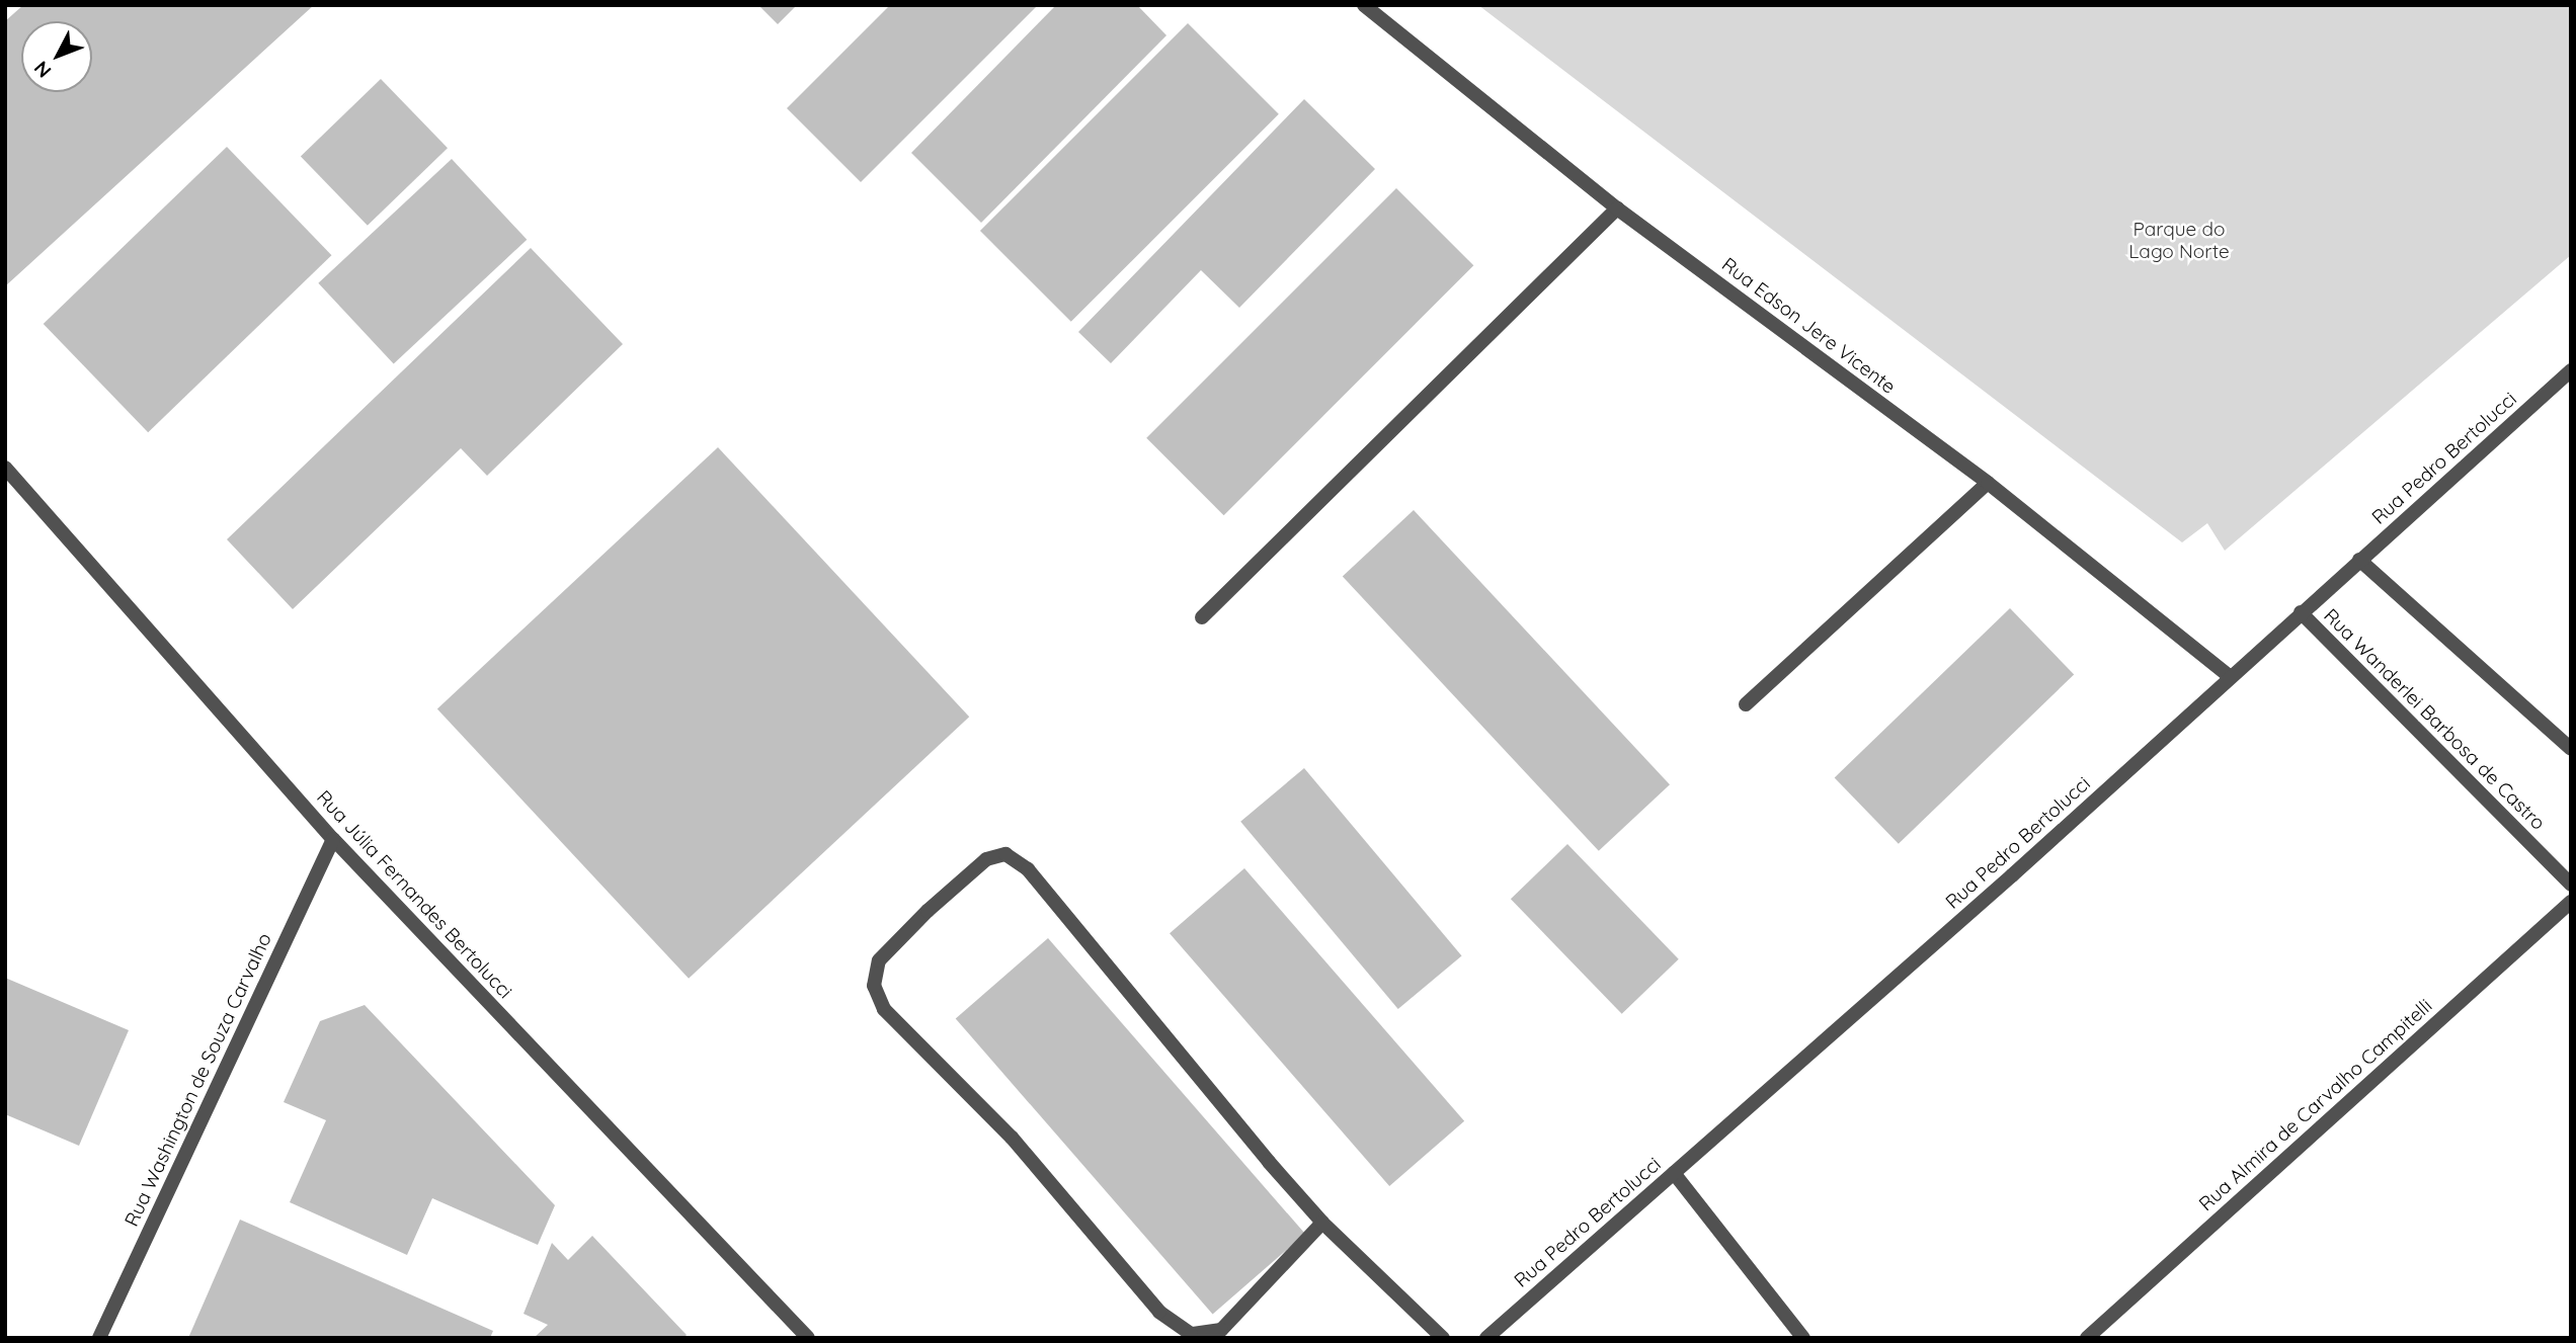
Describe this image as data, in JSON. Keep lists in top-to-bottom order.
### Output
{
  "streets": {
    "street": [
      "Rua Edson Jere Vicente",
      "Rua Pedro Bertolucci",
      "Rua Wanderlei Barbosa de Castro",
      "Rua Júlia Fernandes Bertolucci",
      "Rua Washington de Souza Carvalho",
      "Rua Almira de Carvalho Campitelli"
    ]
  },
  "crossings": [
    ["Rua Edson Jere Vicente", "Rua Pedro Bertolucci"],
    ["Rua Pedro Bertolucci", "Rua Wanderlei Barbosa de Castro"],
    ["Rua Júlia Fernandes Bertolucci", "Rua Washington de Souza Carvalho"]
  ],
  "parks": ["Parque do Lago Norte"],
  "north": "bottom left"
}
